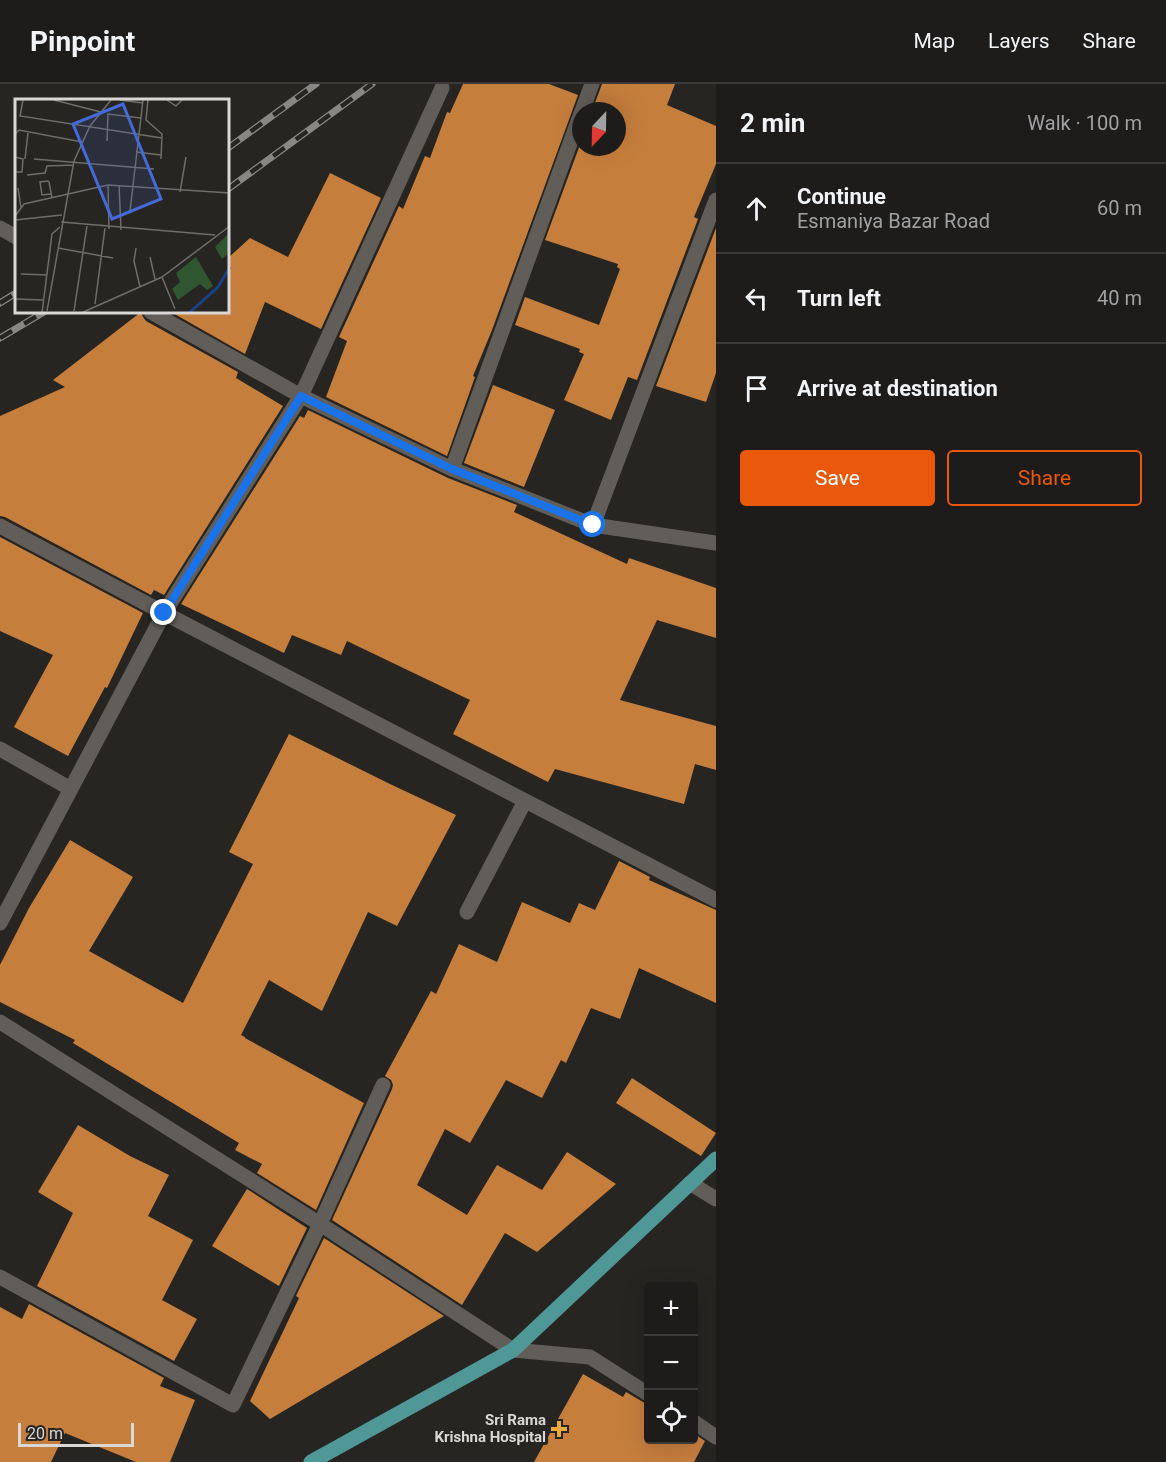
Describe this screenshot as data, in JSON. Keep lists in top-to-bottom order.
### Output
{
  "places": {
    "health": ["Sri Rama Krishna Hospital"]
  },
  "scale_bar": "20 m",
  "north": "bottom",
  "page": {
    "header": "Pinpoint",
    "nav": ["Map", "Layers", "Share"],
    "heading": ["2 min", "Walk · 100 m"],
    "list": [
      ["Continue", "Esmaniya Bazar Road", "60 m"],
      ["Turn left", "40 m"],
      "Arrive at destination"
    ],
    "buttons": ["Save", "Share"],
    "map_buttons": ["+", "−"],
    "scale": "20 m"
  }
}
